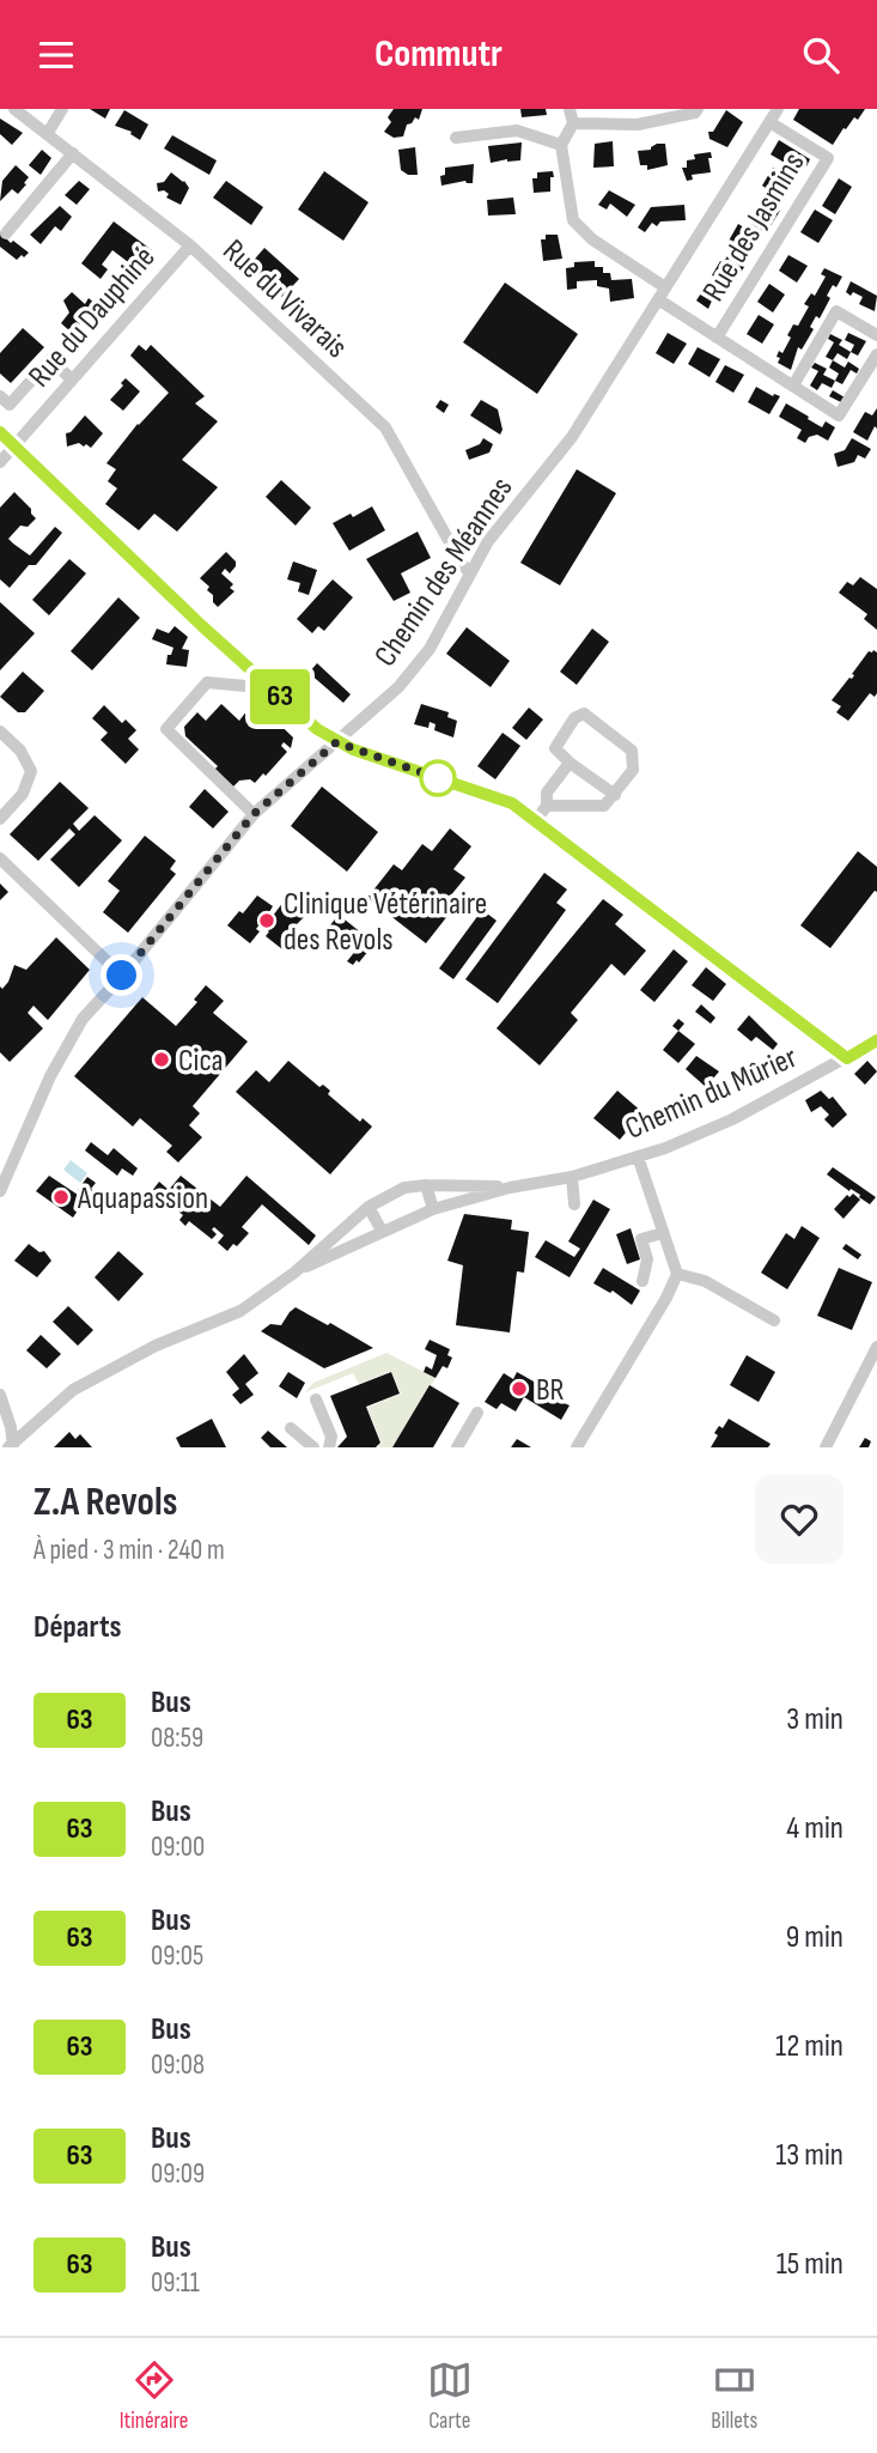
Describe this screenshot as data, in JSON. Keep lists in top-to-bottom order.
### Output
{
  "streets": {
    "street": [
      "Rue des Jasmins",
      "Rue du Vivarais",
      "Rue du Dauphiné",
      "Chemin des Méannes",
      "Chemin du Mûrier"
    ]
  },
  "crossings": [
    ["Rue des Jasmins", "Chemin des Méannes"],
    ["Rue du Vivarais", "Rue du Dauphiné"],
    ["Rue du Vivarais", "Chemin des Méannes"]
  ],
  "places": [
    "Clinique Vétérinaire des Revols",
    "Cica",
    "Aquapassion",
    "BR"
  ],
  "lines": ["bus line 63"],
  "page": {
    "header": "Commutr",
    "on_map": "63",
    "heading": [
      ["Z.A Revols", "À pied · 3 min · 240 m"],
      "Départs"
    ],
    "list": [
      {
        "mark": "63",
        "name": "Bus",
        "note": "08:59",
        "value": "3 min"
      },
      {
        "mark": "63",
        "name": "Bus",
        "note": "09:00",
        "value": "4 min"
      },
      {
        "mark": "63",
        "name": "Bus",
        "note": "09:05",
        "value": "9 min"
      },
      {
        "mark": "63",
        "name": "Bus",
        "note": "09:08",
        "value": "12 min"
      },
      {
        "mark": "63",
        "name": "Bus",
        "note": "09:09",
        "value": "13 min"
      },
      {
        "mark": "63",
        "name": "Bus",
        "note": "09:11",
        "value": "15 min"
      }
    ],
    "tabs": ["Itinéraire", "Carte", "Billets"]
  }
}
